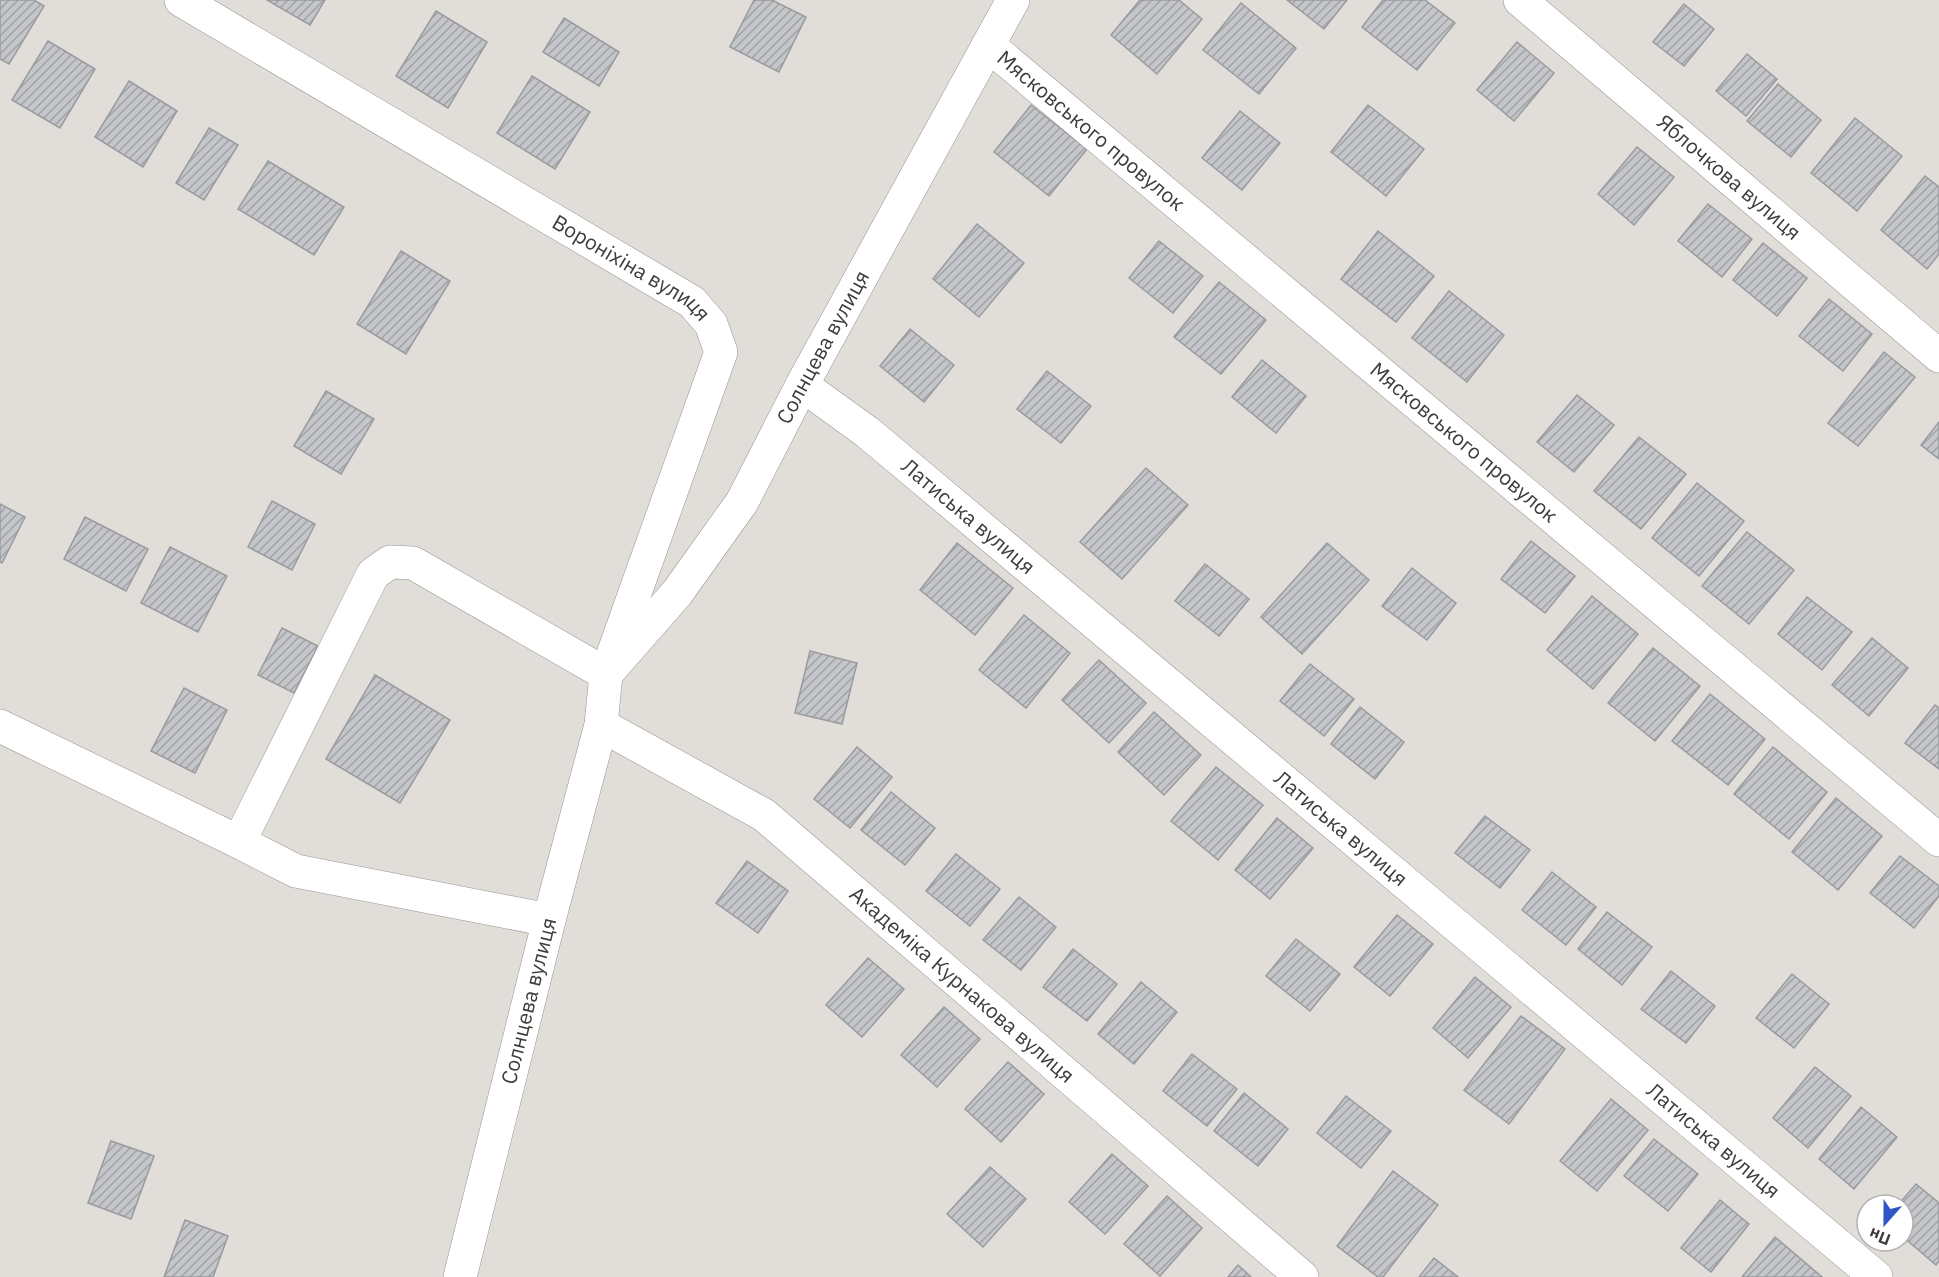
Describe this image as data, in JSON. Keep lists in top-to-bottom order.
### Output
{
  "streets": {
    "street": [
      "Мясковського провулок",
      "Яблочкова вулиця",
      "Вороніхіна вулиця",
      "Солнцева вулиця",
      "Латиська вулиця",
      "Академіка Курнакова вулиця"
    ]
  },
  "crossings": [
    ["Мясковського провулок", "Солнцева вулиця"],
    ["Вороніхіна вулиця", "Солнцева вулиця"],
    ["Вороніхіна вулиця", "Академіка Курнакова вулиця"],
    ["Солнцева вулиця", "Латиська вулиця"],
    ["Солнцева вулиця", "Академіка Курнакова вулиця"]
  ],
  "north": "bottom"
}
